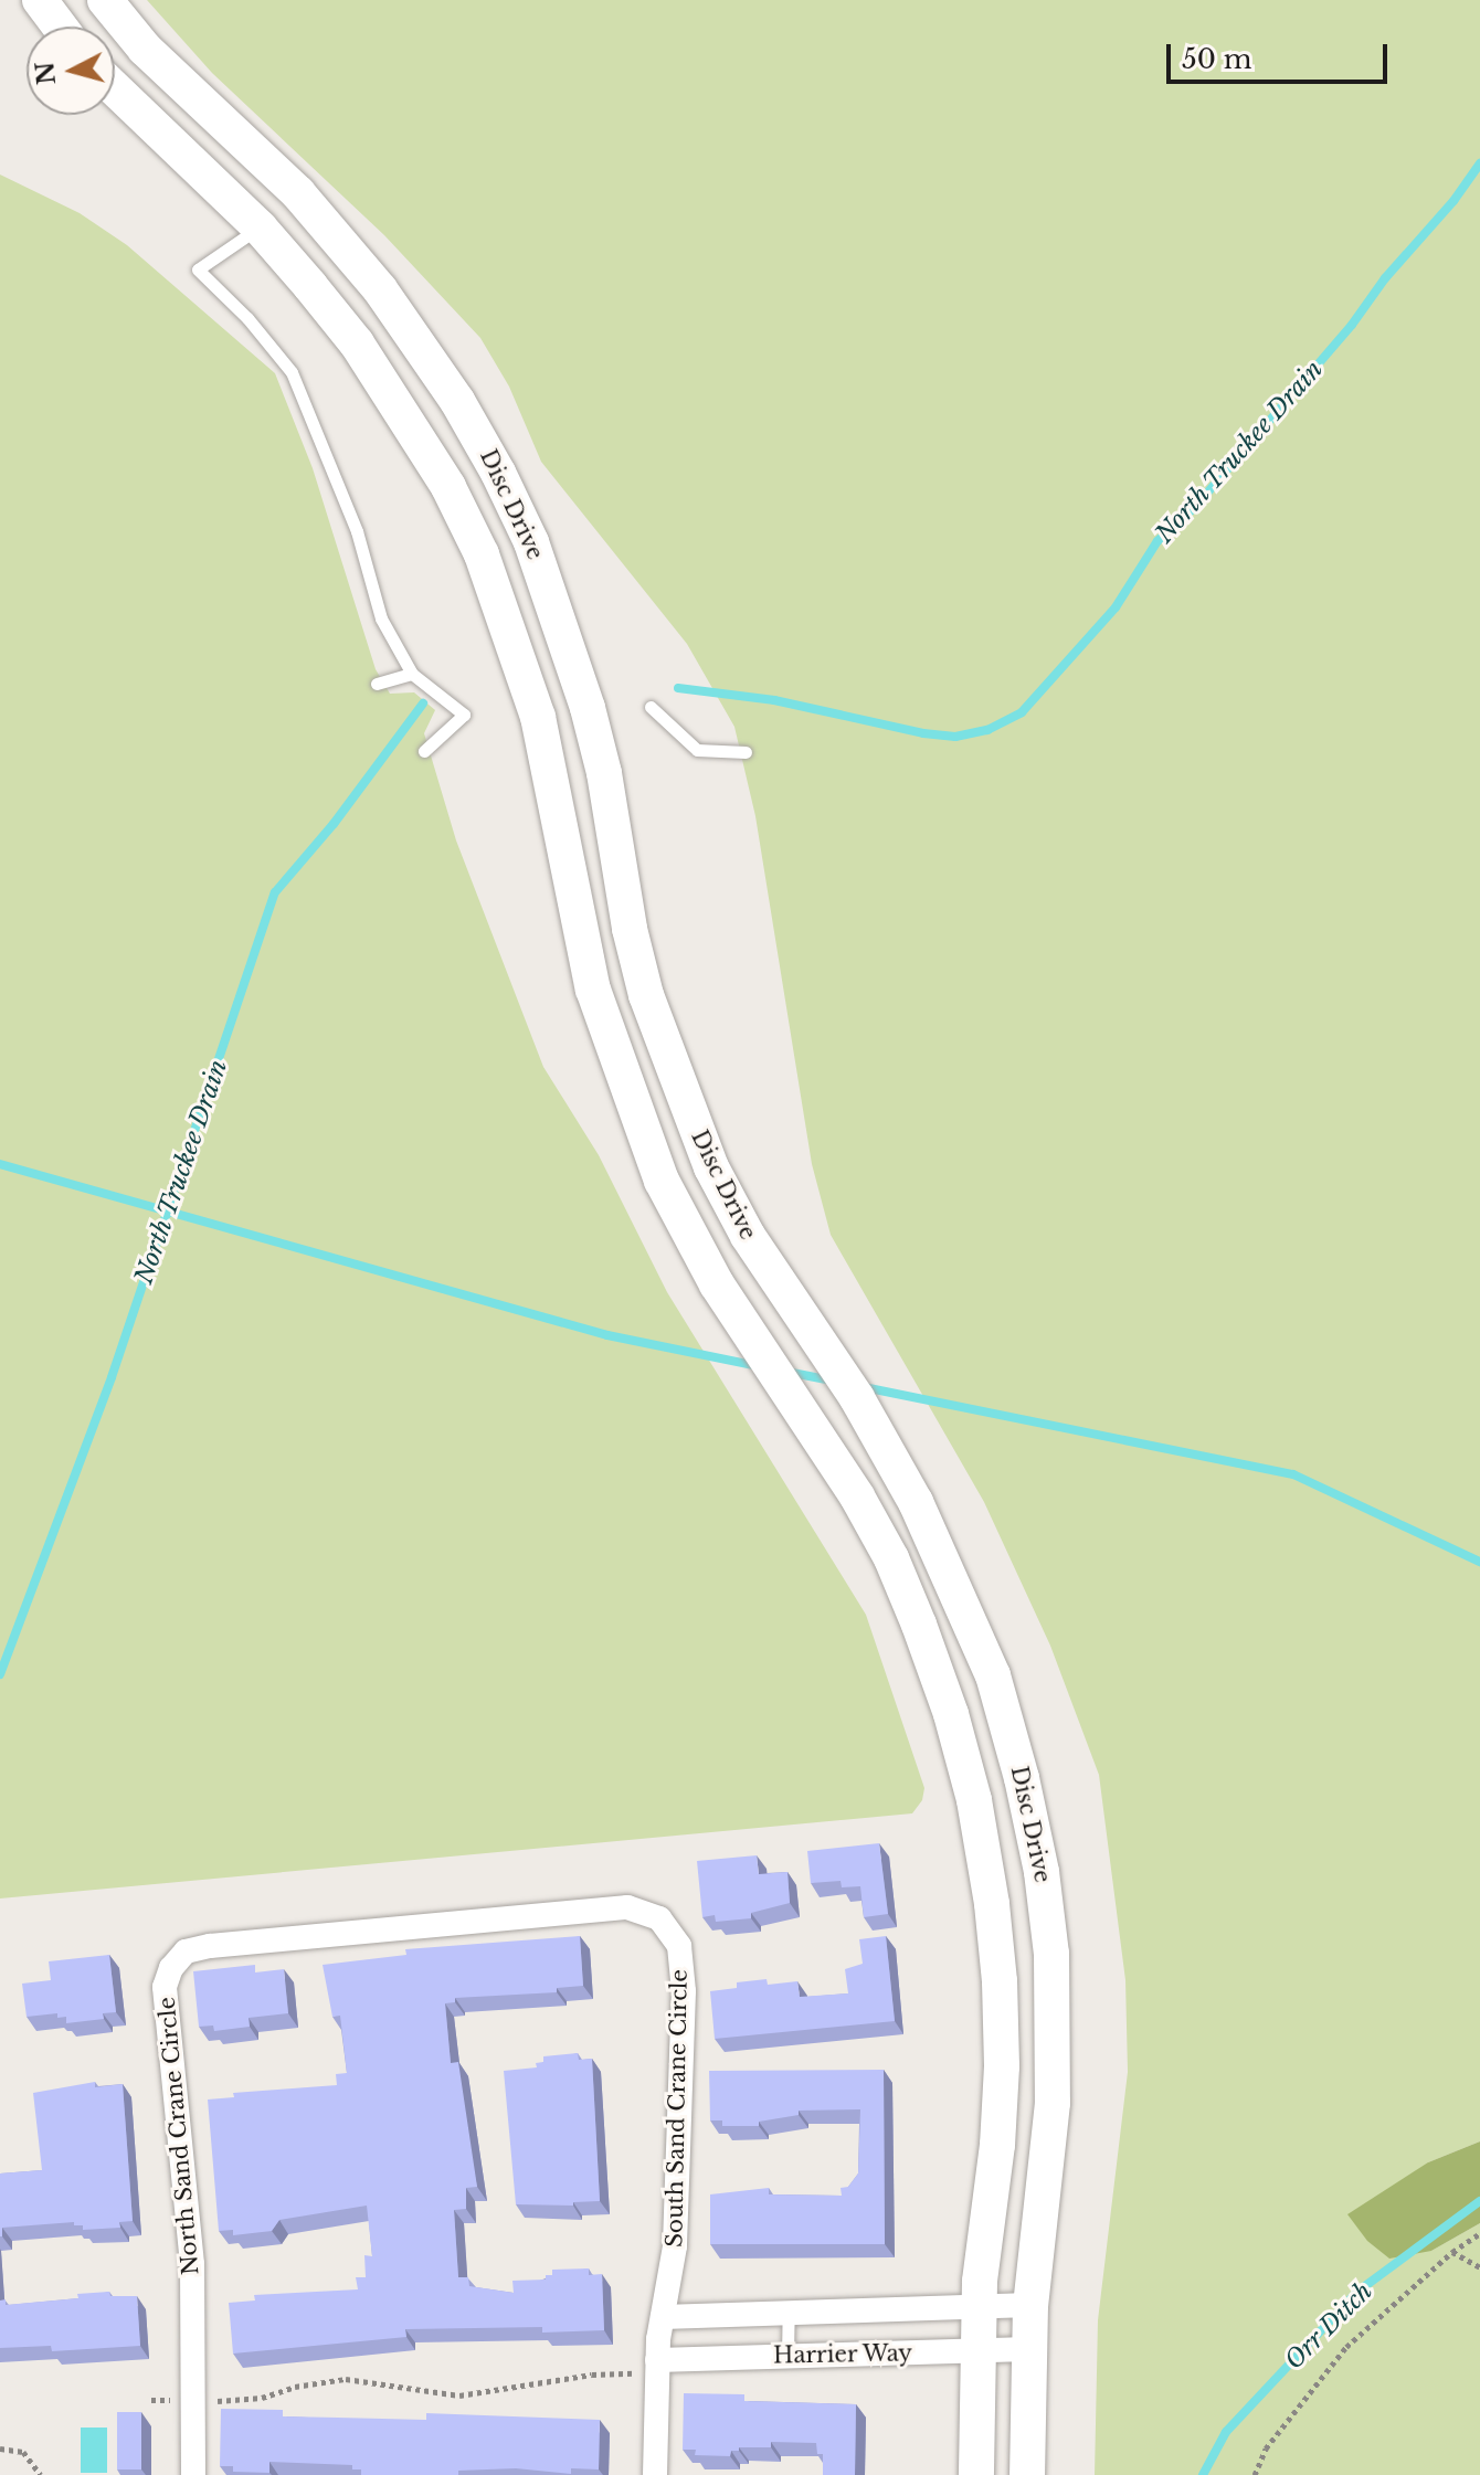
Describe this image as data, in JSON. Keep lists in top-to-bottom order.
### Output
{
  "streets": {
    "main road": ["Disc Drive"],
    "street": ["South Sand Crane Circle", "North Sand Crane Circle", "Harrier Way"]
  },
  "crossings": [
    ["Disc Drive", "Harrier Way"],
    ["South Sand Crane Circle", "North Sand Crane Circle"],
    ["South Sand Crane Circle", "Harrier Way"]
  ],
  "water": ["North Truckee Drain", "Orr Ditch"],
  "scale_bar": "50 m",
  "north": "left"
}
